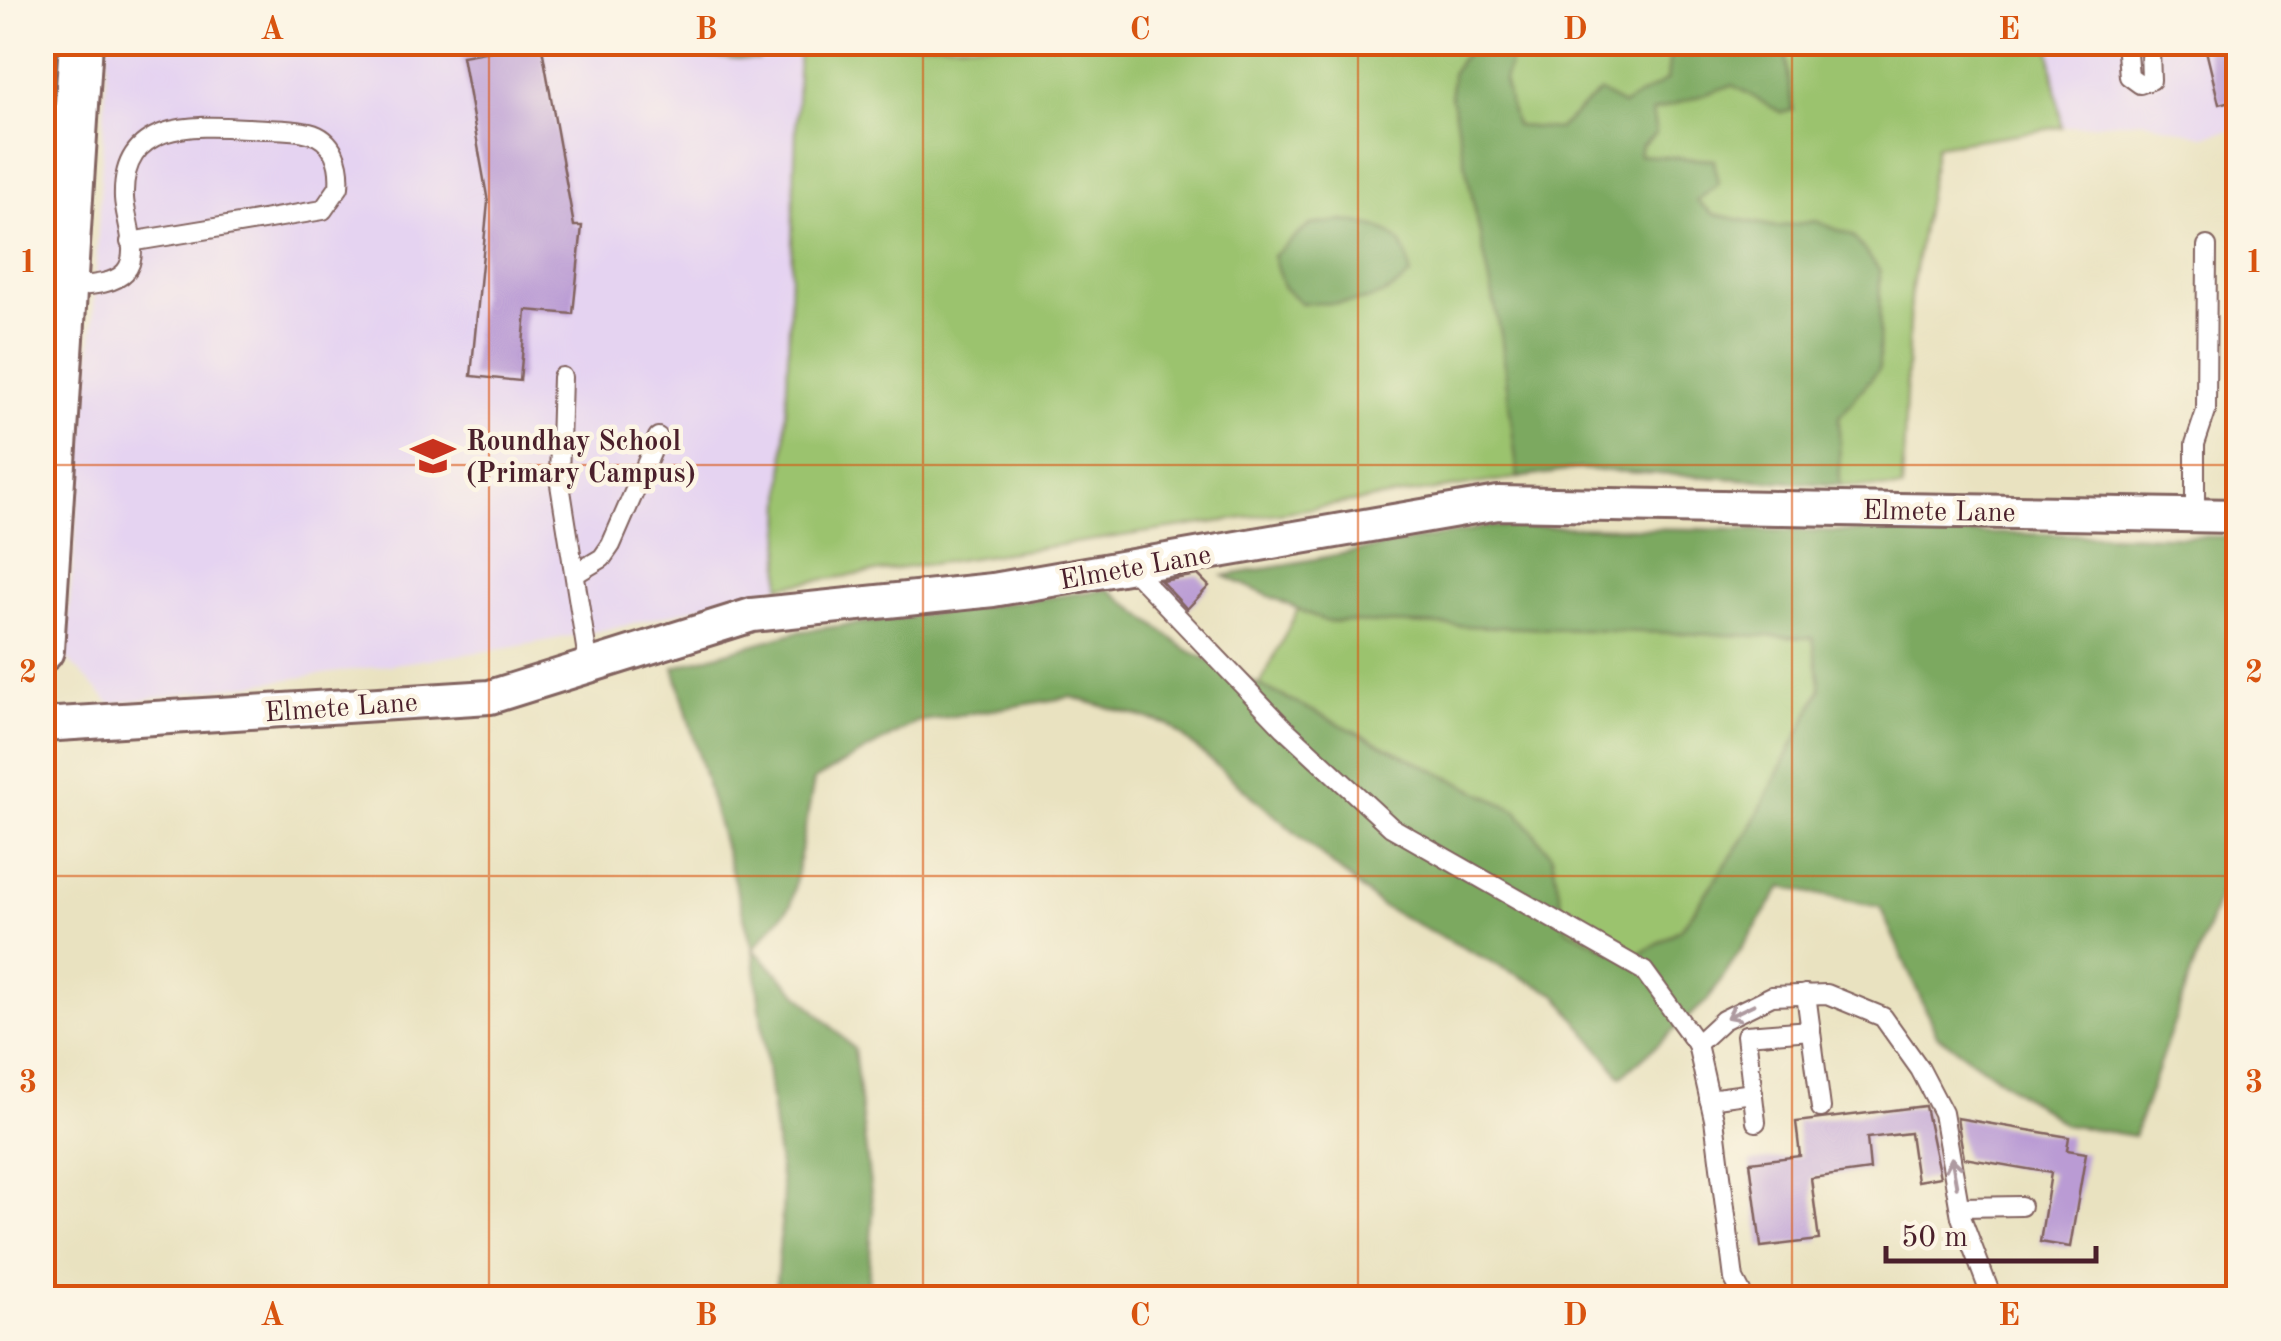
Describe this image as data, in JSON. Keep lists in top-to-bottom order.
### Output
{
  "streets": {
    "street": ["Elmete Lane"]
  },
  "places": {
    "school or university": ["Roundhay School (Primary Campus)"]
  },
  "scale_bar": "50 m",
  "grid": {
    "columns": [
      "A",
      "B",
      "C",
      "D",
      "E"
    ],
    "rows": ["1", "2", "3"]
  }
}
